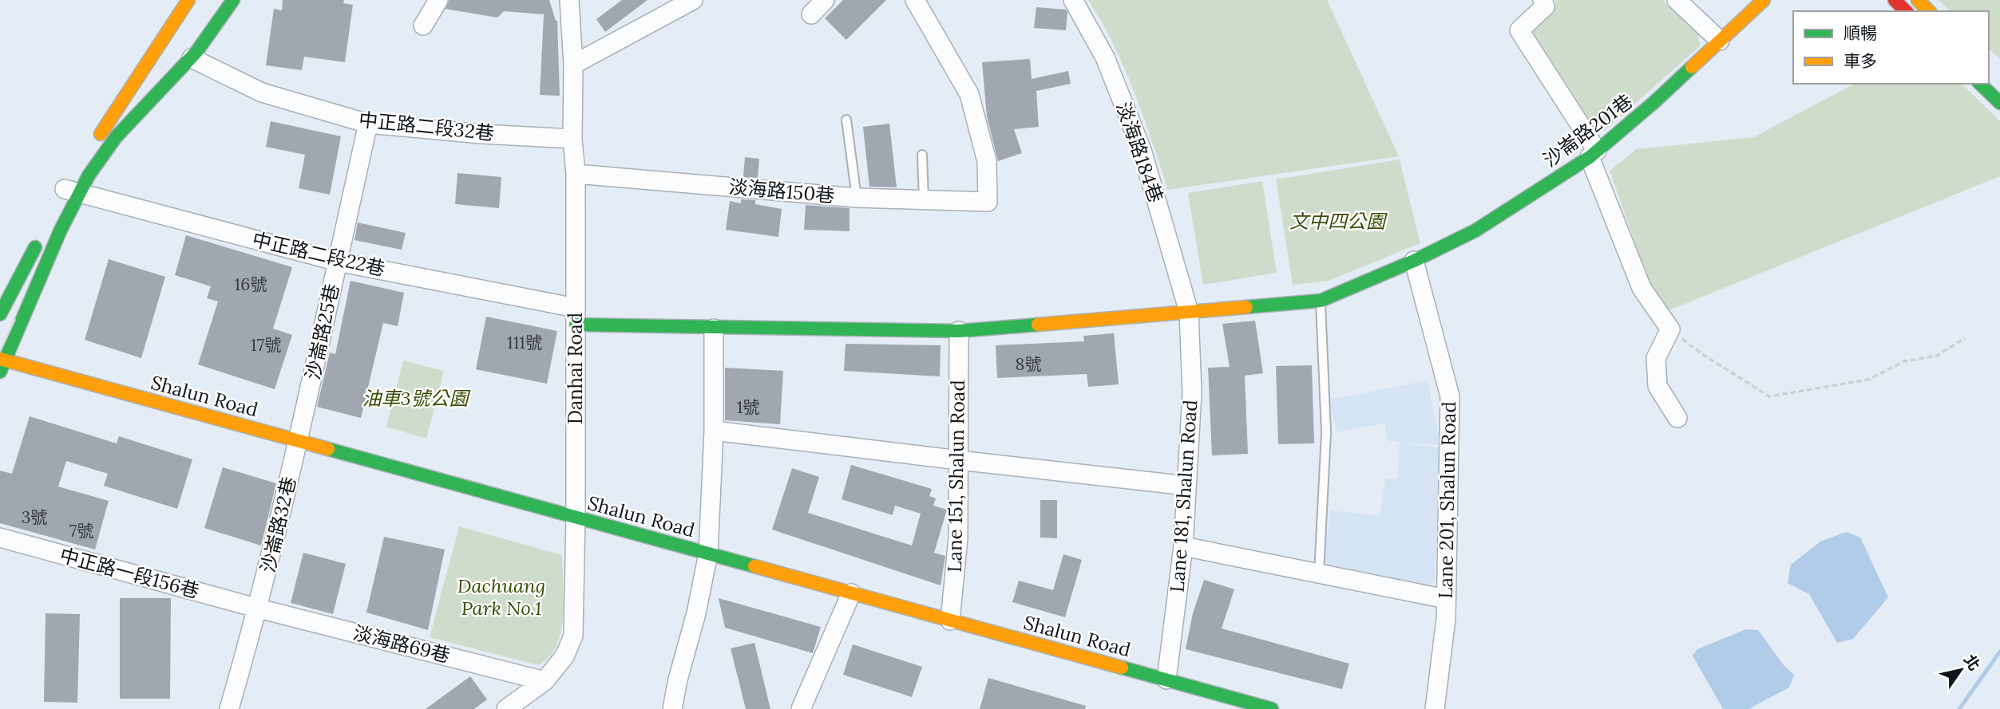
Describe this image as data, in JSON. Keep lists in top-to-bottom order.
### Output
{
  "streets": {
    "street": [
      "中正路二段32巷",
      "沙崙路201巷",
      "淡海路184巷",
      "淡海路150巷",
      "中正路二段22巷",
      "沙崙路25巷",
      "Danhai Road",
      "Shalun Road",
      "Lane 151, Shalun Road",
      "Lane 181, Shalun Road",
      "Lane 201, Shalun Road",
      "沙崙路32巷",
      "中正路一段156巷",
      "淡海路69巷"
    ]
  },
  "crossings": [
    ["中正路二段32巷", "沙崙路25巷"],
    ["中正路二段32巷", "Danhai Road"],
    ["沙崙路201巷", "Lane 201, Shalun Road"],
    ["淡海路184巷", "Lane 181, Shalun Road"],
    ["淡海路150巷", "Danhai Road"],
    ["中正路二段22巷", "沙崙路25巷"],
    ["中正路二段22巷", "Danhai Road"],
    ["沙崙路25巷", "Shalun Road"],
    ["沙崙路25巷", "沙崙路32巷"],
    ["Danhai Road", "Shalun Road"],
    ["Danhai Road", "淡海路69巷"],
    ["Shalun Road", "Lane 151, Shalun Road"],
    ["Shalun Road", "Lane 181, Shalun Road"],
    ["Shalun Road", "沙崙路32巷"],
    ["沙崙路32巷", "中正路一段156巷"],
    ["沙崙路32巷", "淡海路69巷"],
    ["中正路一段156巷", "淡海路69巷"]
  ],
  "parks": ["文中四公園", "油車3號公園", "Dachuang Park No.1"],
  "house_numbers": [
    "16號",
    "111號",
    "17號",
    "8號",
    "1號",
    "3號",
    "7號"
  ],
  "legend": ["順暢", "車多"],
  "north": "top right"
}
